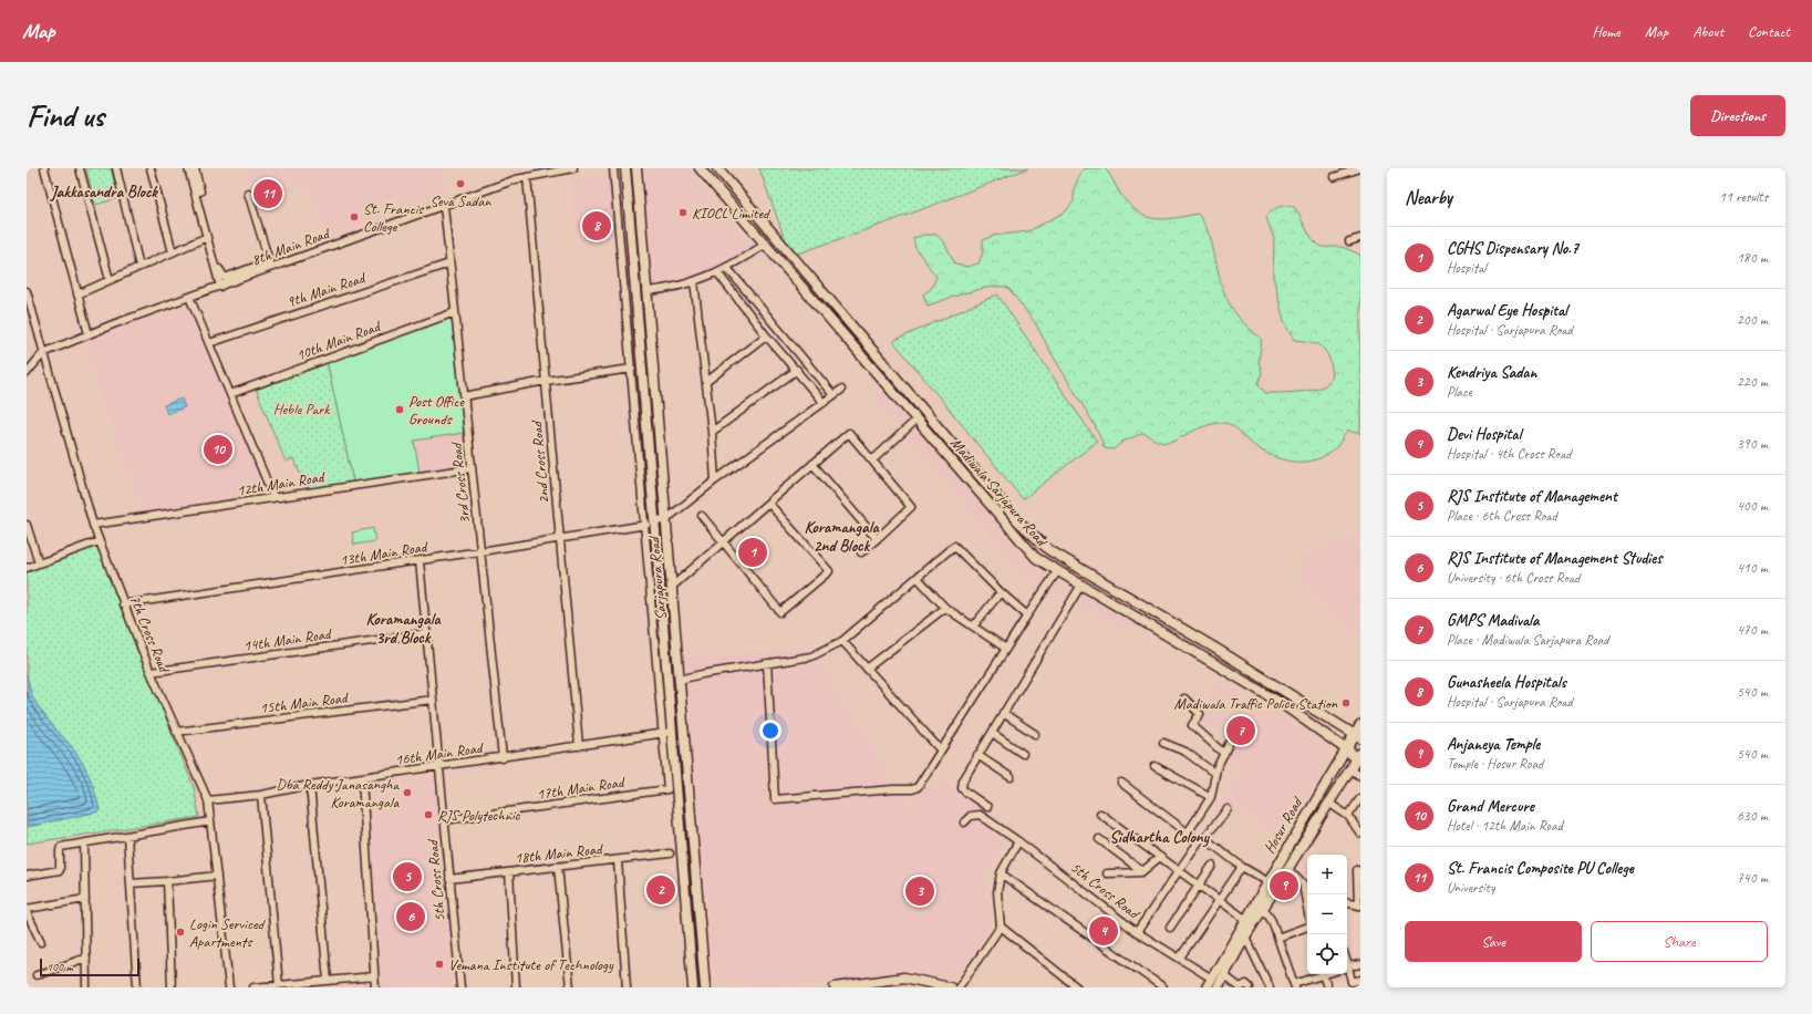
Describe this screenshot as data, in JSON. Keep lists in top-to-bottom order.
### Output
{
  "streets": {
    "highway": ["Hosur Road"],
    "main road": ["Madiwala Sarjapura Road", "Sarjapura Road"],
    "street": [
      "8th Main Road",
      "9th Main Road",
      "10th Main Road",
      "2nd Cross Road",
      "12th Main Road",
      "3rd Cross Road",
      "13th Main Road",
      "7th Cross Road",
      "14th Main Road",
      "15th Main Road",
      "16th Main Road",
      "17th Main Road",
      "18th Main Road",
      "5th Cross Road"
    ]
  },
  "crossings": [
    ["8th Main Road", "2nd Cross Road"],
    ["8th Main Road", "3rd Cross Road"],
    ["8th Main Road", "7th Cross Road"],
    ["9th Main Road", "3rd Cross Road"],
    ["10th Main Road", "3rd Cross Road"],
    ["2nd Cross Road", "13th Main Road"],
    ["2nd Cross Road", "16th Main Road"],
    ["12th Main Road", "3rd Cross Road"],
    ["12th Main Road", "7th Cross Road"],
    ["3rd Cross Road", "13th Main Road"],
    ["3rd Cross Road", "16th Main Road"],
    ["Madiwala Sarjapura Road", "Hosur Road"],
    ["13th Main Road", "Sarjapura Road"],
    ["13th Main Road", "7th Cross Road"],
    ["13th Main Road", "5th Cross Road"],
    ["Sarjapura Road", "16th Main Road"],
    ["Sarjapura Road", "17th Main Road"],
    ["Sarjapura Road", "18th Main Road"],
    ["7th Cross Road", "14th Main Road"],
    ["7th Cross Road", "15th Main Road"],
    ["7th Cross Road", "16th Main Road"],
    ["14th Main Road", "5th Cross Road"],
    ["15th Main Road", "5th Cross Road"],
    ["16th Main Road", "5th Cross Road"],
    ["17th Main Road", "5th Cross Road"],
    ["18th Main Road", "5th Cross Road"]
  ],
  "districts": [
    "Jakkasandra Block",
    "Koramangala 2nd Block",
    "Koramangala 3rd Block",
    "Sidhartha Colony"
  ],
  "parks": ["Heble Park"],
  "places": [
    "Seva Sadan",
    "KIOCL Limited",
    "St. Francis College",
    "Post Office Grounds",
    "Madiwala Traffic Police Station",
    "Dba Reddy Janasangha Koramangala",
    "RJS Polytechnic",
    "Login Serviced Apartments",
    "Vemana Institute of Technology"
  ],
  "scale_bar": "100 m",
  "page": {
    "header": "Map",
    "nav": [
      "Home",
      "Map",
      "About",
      "Contact"
    ],
    "buttons": [
      "Directions",
      ["Save", "Share"]
    ],
    "title": "Find us",
    "heading": ["Nearby", "11 results"],
    "pins": [
      "11",
      "8",
      "10",
      "1",
      "7",
      "5",
      "9",
      "2",
      "3",
      "6",
      "4"
    ],
    "list": [
      {
        "mark": "1",
        "name": "CGHS Dispensary No.7",
        "note": "Hospital",
        "value": "180 m"
      },
      {
        "mark": "2",
        "name": "Agarwal Eye Hospital",
        "note": "Hospital · Sarjapura Road",
        "value": "200 m"
      },
      {
        "mark": "3",
        "name": "Kendriya Sadan",
        "note": "Place",
        "value": "220 m"
      },
      {
        "mark": "4",
        "name": "Devi Hospital",
        "note": "Hospital · 4th Cross Road",
        "value": "390 m"
      },
      {
        "mark": "5",
        "name": "RJS Institute of Management",
        "note": "Place · 6th Cross Road",
        "value": "400 m"
      },
      {
        "mark": "6",
        "name": "RJS Institute of Management Studies",
        "note": "University · 6th Cross Road",
        "value": "410 m"
      },
      {
        "mark": "7",
        "name": "GMPS Madivala",
        "note": "Place · Madiwala Sarjapura Road",
        "value": "470 m"
      },
      {
        "mark": "8",
        "name": "Gunasheela Hospitals",
        "note": "Hospital · Sarjapura Road",
        "value": "540 m"
      },
      {
        "mark": "9",
        "name": "Anjaneya Temple",
        "note": "Temple · Hosur Road",
        "value": "540 m"
      },
      {
        "mark": "10",
        "name": "Grand Mercure",
        "note": "Hotel · 12th Main Road",
        "value": "630 m"
      },
      {
        "mark": "11",
        "name": "St. Francis Composite PU College",
        "note": "University",
        "value": "740 m"
      }
    ],
    "map_buttons": ["+", "−"],
    "scale": "100 m"
  }
}
